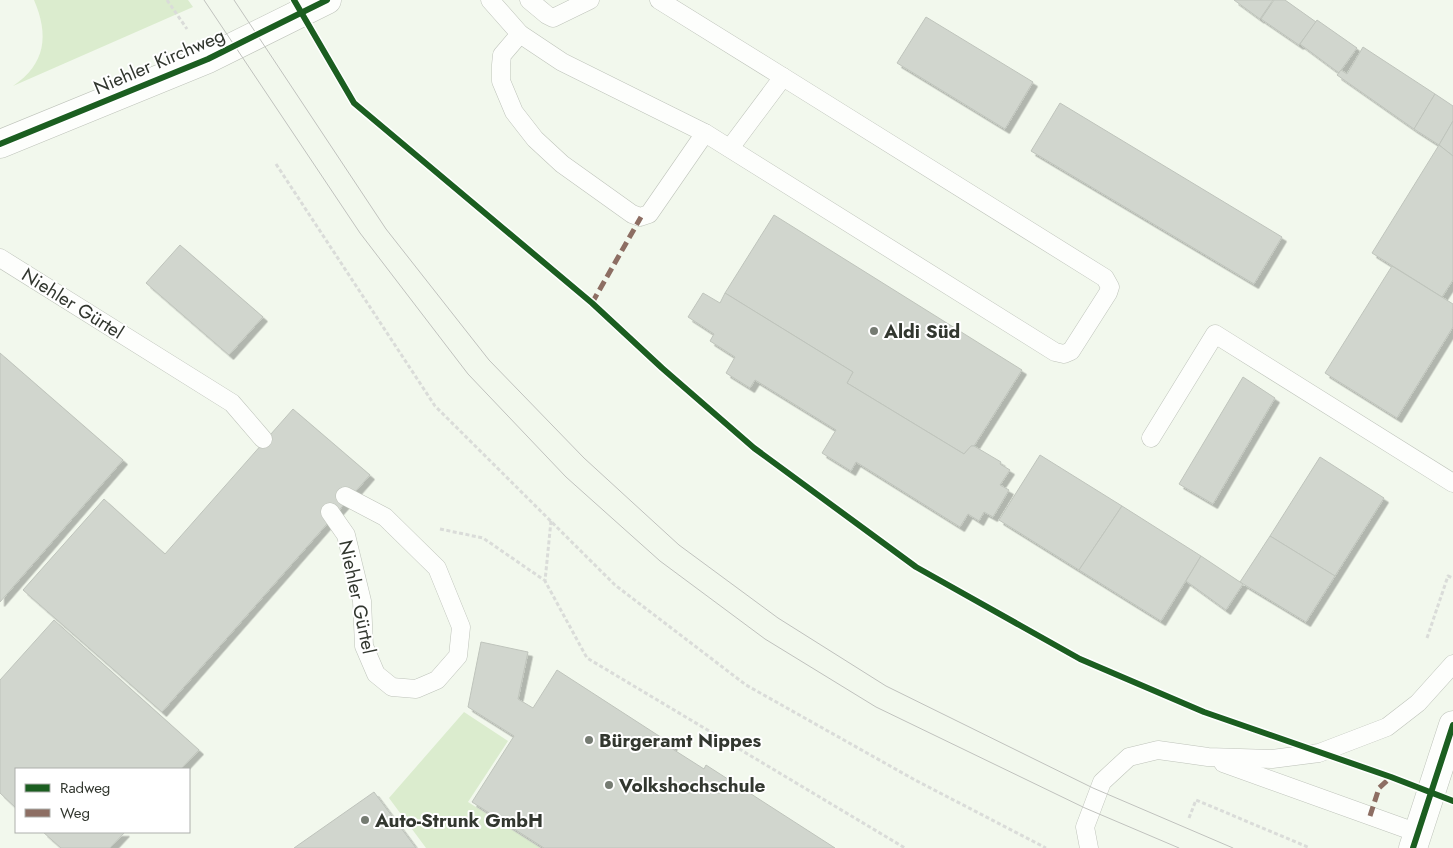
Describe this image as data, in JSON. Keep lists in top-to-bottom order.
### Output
{
  "streets": {
    "street": ["Niehler Kirchweg"],
    "lane": ["Niehler Gürtel"]
  },
  "places": [
    "Aldi Süd",
    "Bürgeramt Nippes",
    "Volkshochschule",
    "Auto-Strunk GmbH"
  ],
  "legend": ["Radweg", "Weg"]
}
